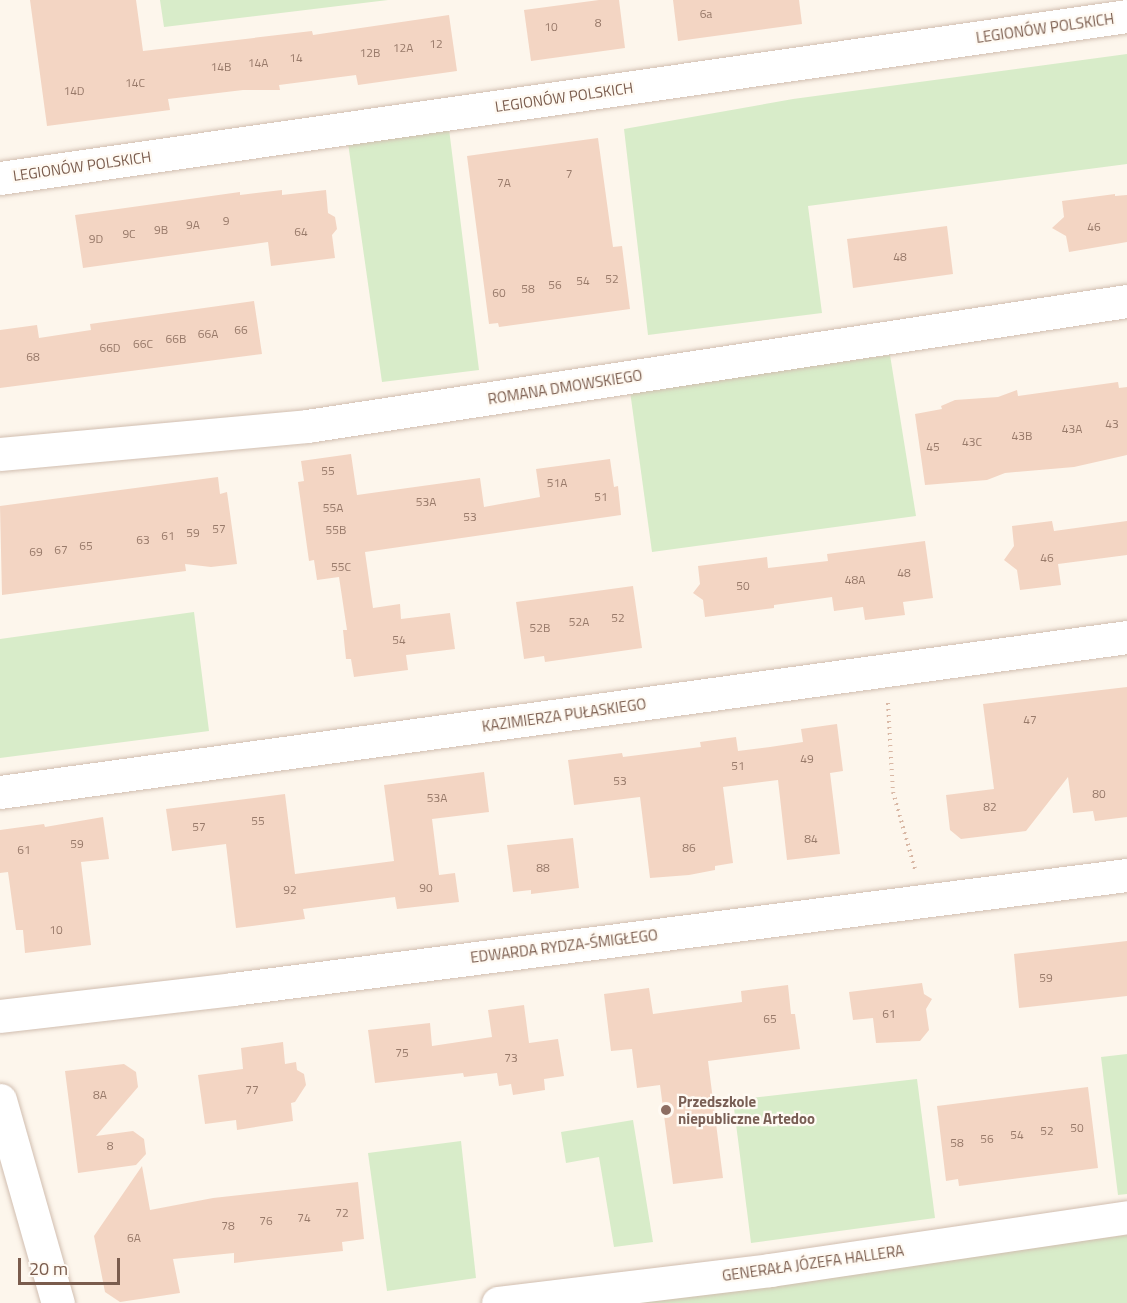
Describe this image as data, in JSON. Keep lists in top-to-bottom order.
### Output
{
  "streets": {
    "street": [
      "LEGIONÓW POLSKICH",
      "ROMANA DMOWSKIEGO",
      "KAZIMIERZA PUŁASKIEGO",
      "EDWARDA RYDZA-ŚMIGŁEGO",
      "GENERAŁA JÓZEFA HALLERA"
    ]
  },
  "places": ["Przedszkole niepubliczne Artedoo"],
  "house_numbers": [
    "6a",
    "8",
    "10",
    "12",
    "12A",
    "12B",
    "14",
    "14A",
    "14B",
    "14C",
    "14D",
    "7",
    "7A",
    "9",
    "9A",
    "46",
    "9B",
    "64",
    "9C",
    "9D",
    "48",
    "52",
    "54",
    "56",
    "58",
    "60",
    "66",
    "66A",
    "66B",
    "66C",
    "66D",
    "68",
    "43",
    "43A",
    "43B",
    "43C",
    "45",
    "55",
    "51A",
    "51",
    "53A",
    "55A",
    "53",
    "57",
    "55B",
    "59",
    "61",
    "63",
    "65",
    "67",
    "69",
    "46",
    "55C",
    "48",
    "48A",
    "50",
    "52",
    "52A",
    "52B",
    "54",
    "47",
    "49",
    "51",
    "53",
    "80",
    "53A",
    "82",
    "55",
    "57",
    "84",
    "59",
    "86",
    "61",
    "88",
    "90",
    "92",
    "10",
    "59",
    "61",
    "65",
    "75",
    "73",
    "77",
    "8A",
    "50",
    "52",
    "54",
    "56",
    "58",
    "8",
    "72",
    "74",
    "76",
    "78",
    "6A"
  ],
  "scale_bar": "20 m"
}
